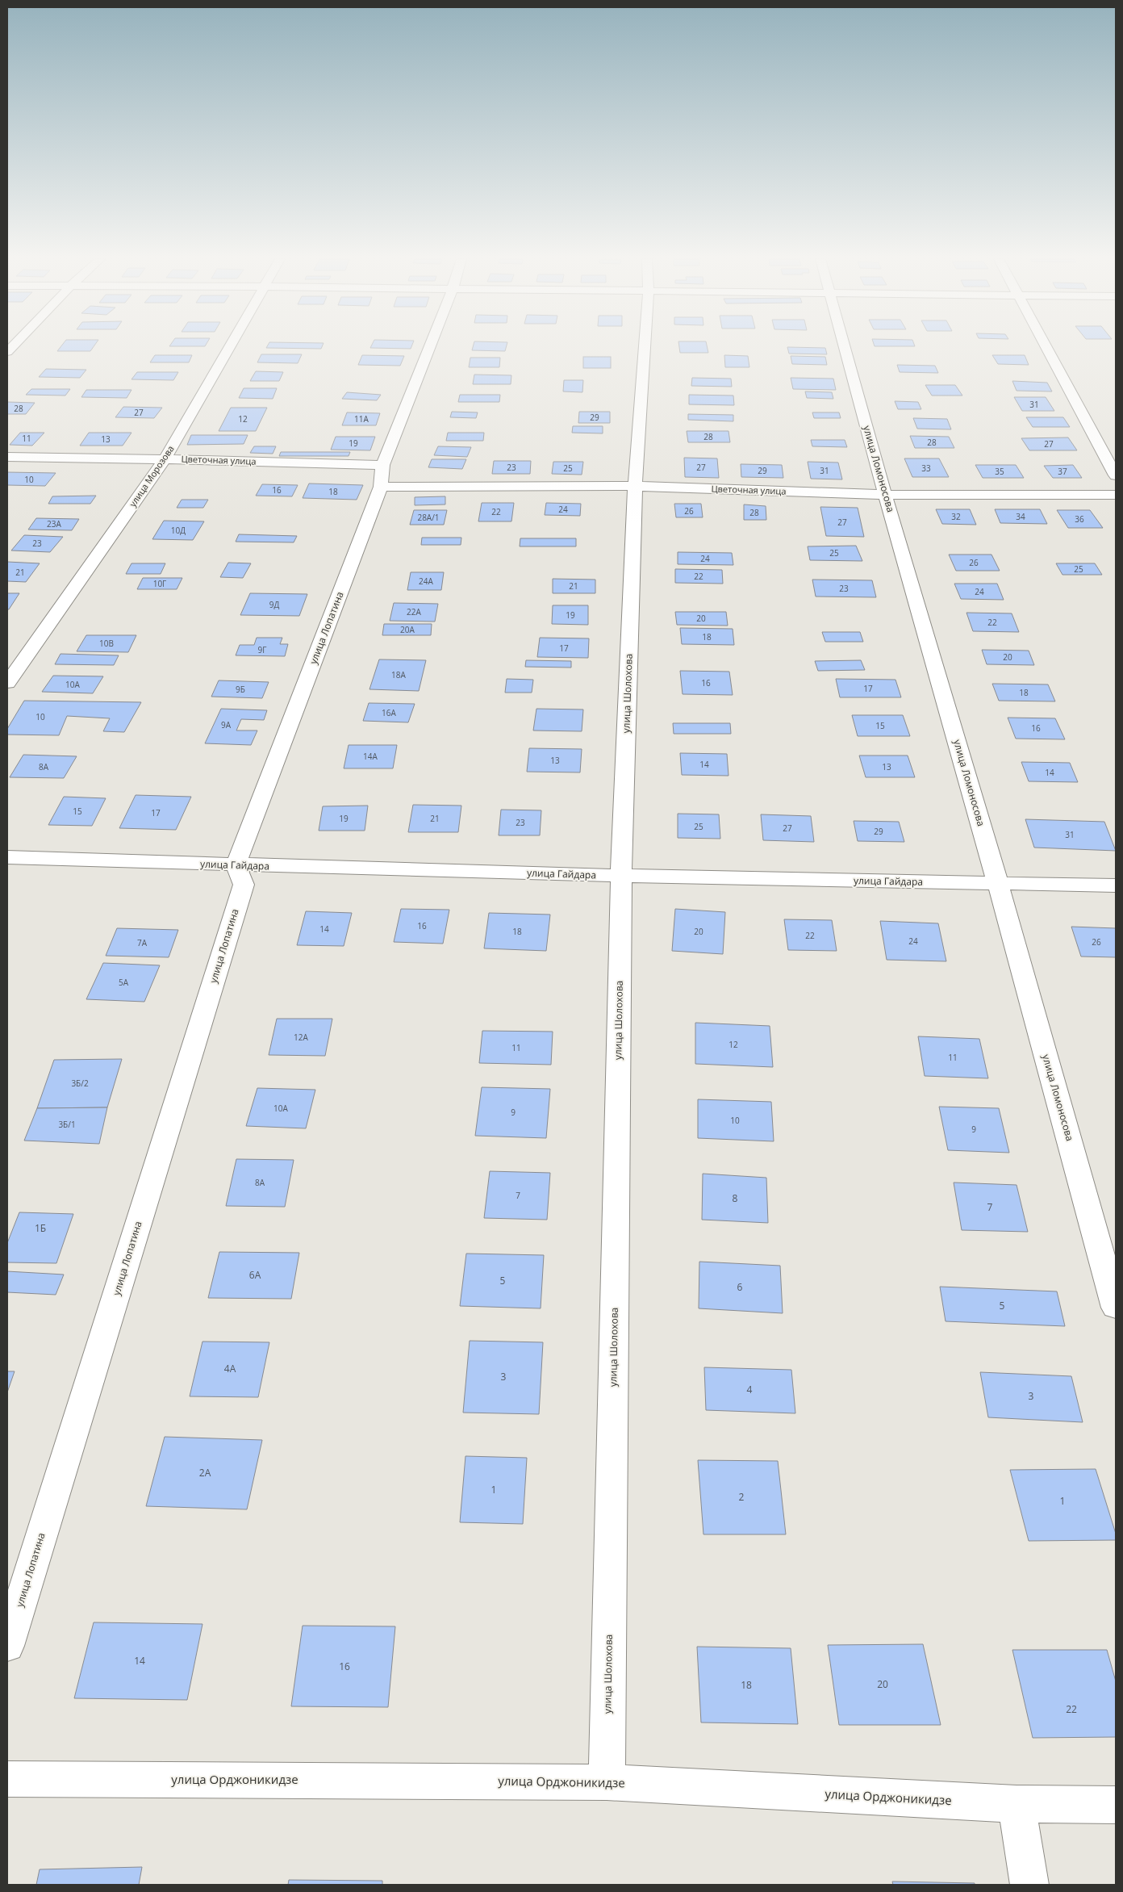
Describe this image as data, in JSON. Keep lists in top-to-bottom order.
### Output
{
  "streets": {
    "street": [
      "Цветочная улица",
      "улица Ломоносова",
      "улица Морозова",
      "улица Лопатина",
      "улица Шолохова",
      "улица Гайдара",
      "улица Орджоникидзе"
    ]
  },
  "crossings": [
    ["Цветочная улица", "улица Ломоносова"],
    ["Цветочная улица", "улица Морозова"],
    ["Цветочная улица", "улица Лопатина"],
    ["Цветочная улица", "улица Шолохова"],
    ["улица Ломоносова", "улица Гайдара"],
    ["улица Лопатина", "улица Гайдара"],
    ["улица Шолохова", "улица Гайдара"],
    ["улица Шолохова", "улица Орджоникидзе"]
  ],
  "house_numbers": [
    "31",
    "28",
    "27",
    "29",
    "12",
    "11А",
    "28",
    "11",
    "13",
    "28",
    "19",
    "27",
    "23",
    "27",
    "25",
    "33",
    "29",
    "31",
    "35",
    "37",
    "10",
    "16",
    "18",
    "24",
    "26",
    "22",
    "28",
    "32",
    "34",
    "28А/1",
    "36",
    "27",
    "23А",
    "10Д",
    "23",
    "25",
    "24",
    "26",
    "25",
    "21",
    "22",
    "24А",
    "10Г",
    "21",
    "23",
    "24",
    "9Д",
    "22А",
    "19",
    "20",
    "22",
    "20А",
    "18",
    "10В",
    "17",
    "9Г",
    "20",
    "18А",
    "16",
    "10А",
    "17",
    "9Б",
    "18",
    "16А",
    "10",
    "9А",
    "15",
    "16",
    "14А",
    "13",
    "14",
    "8А",
    "13",
    "14",
    "15",
    "17",
    "19",
    "21",
    "23",
    "25",
    "27",
    "29",
    "31",
    "16",
    "14",
    "18",
    "20",
    "22",
    "24",
    "26",
    "7А",
    "5А",
    "12А",
    "12",
    "11",
    "11",
    "3Б/2",
    "10А",
    "9",
    "10",
    "3Б/1",
    "9",
    "8А",
    "7",
    "8",
    "7",
    "1Б",
    "6А",
    "5",
    "6",
    "5",
    "4А",
    "3",
    "4",
    "3",
    "2А",
    "1",
    "2",
    "1",
    "14",
    "16",
    "20",
    "18",
    "22"
  ]
}
